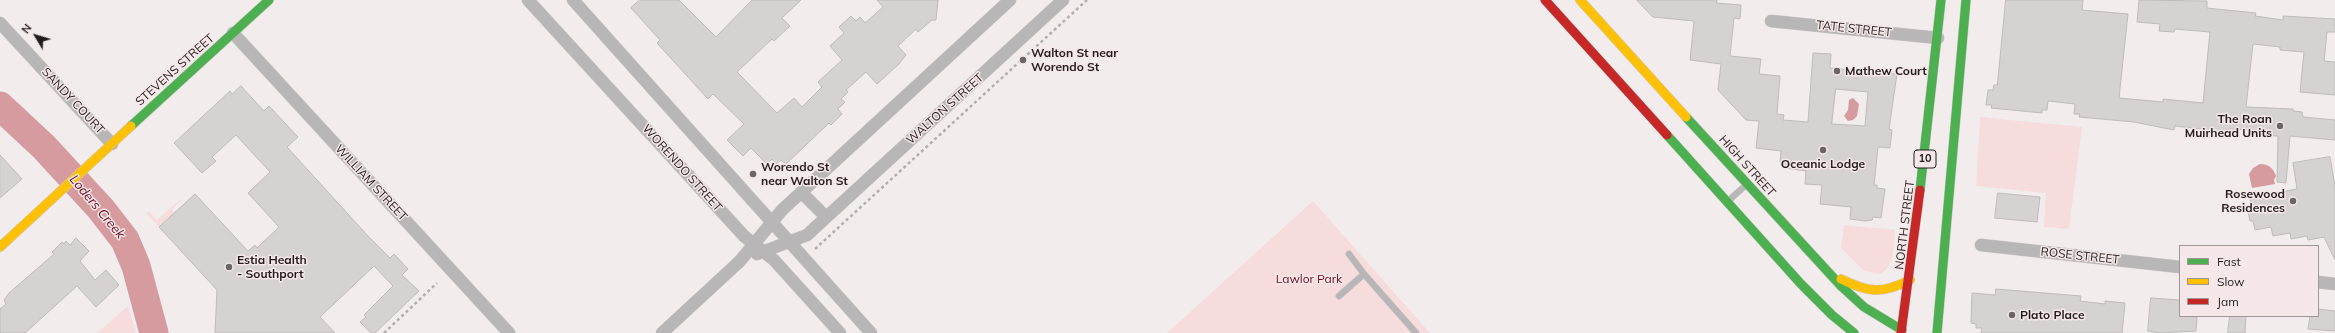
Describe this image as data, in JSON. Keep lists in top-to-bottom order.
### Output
{
  "streets": {
    "main road": [
      "STEVENS STREET",
      "10",
      "HIGH STREET",
      "NORTH STREET"
    ],
    "street": [
      "TATE STREET",
      "SANDY COURT",
      "WALTON STREET",
      "WORENDO STREET",
      "WILLIAM STREET",
      "ROSE STREET"
    ]
  },
  "crossings": [
    ["TATE STREET", "NORTH STREET"],
    ["STEVENS STREET", "SANDY COURT"],
    ["STEVENS STREET", "WILLIAM STREET"],
    ["WALTON STREET", "WORENDO STREET"],
    ["HIGH STREET", "NORTH STREET"]
  ],
  "water": ["Loders Creek"],
  "parks": ["Lawlor Park"],
  "places": [
    "Walton St near Worendo St",
    "Mathew Court",
    "The Roan Muirhead Units",
    "Oceanic Lodge",
    "Worendo St near Walton St",
    "Rosewood Residences",
    "Estia Health - Southport",
    "Plato Place"
  ],
  "legend": ["Fast", "Slow", "Jam"],
  "north": "top left"
}
